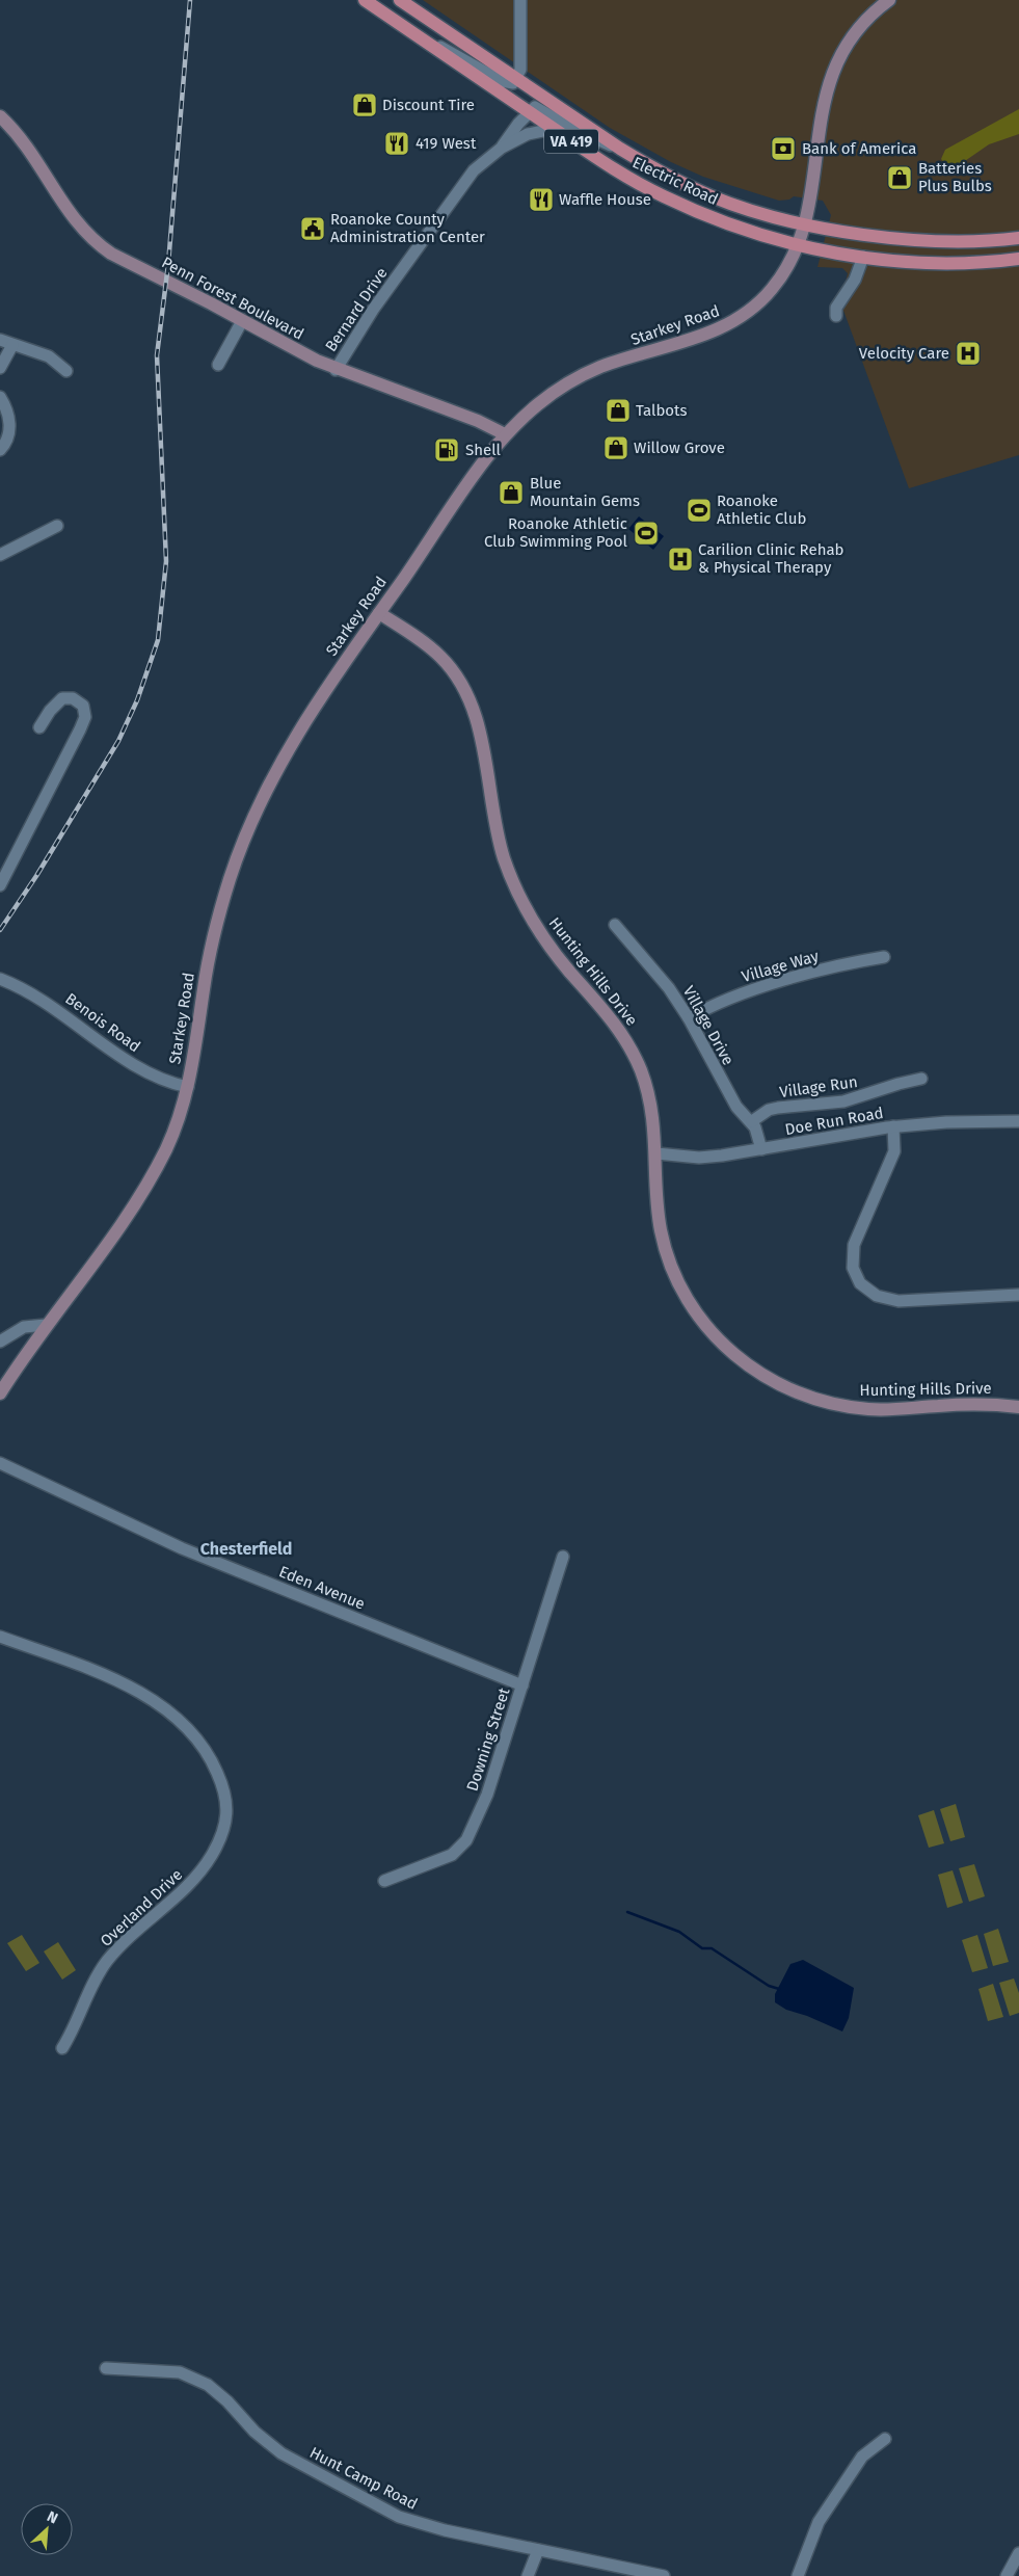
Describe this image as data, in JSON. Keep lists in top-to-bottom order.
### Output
{
  "streets": {
    "main road": ["VA 419", "Electric Road"],
    "street": [
      "Penn Forest Boulevard",
      "Bernard Drive",
      "Starkey Road",
      "Village Way",
      "Hunting Hills Drive",
      "Benois Road",
      "Village Drive",
      "Village Run",
      "Doe Run Road",
      "Eden Avenue",
      "Downing Street",
      "Overland Drive",
      "Hunt Camp Road"
    ]
  },
  "crossings": [
    ["Electric Road", "Bernard Drive"],
    ["Electric Road", "Starkey Road"],
    ["Penn Forest Boulevard", "Bernard Drive"],
    ["Penn Forest Boulevard", "Starkey Road"],
    ["Starkey Road", "Hunting Hills Drive"],
    ["Starkey Road", "Benois Road"],
    ["Village Way", "Village Drive"],
    ["Hunting Hills Drive", "Doe Run Road"],
    ["Village Drive", "Village Run"],
    ["Village Drive", "Doe Run Road"],
    ["Eden Avenue", "Downing Street"]
  ],
  "districts": ["Chesterfield"],
  "places": {
    "shop": [
      "Discount Tire",
      "Batteries Plus Bulbs",
      "Talbots",
      "Willow Grove",
      "Blue Mountain Gems"
    ],
    "restaurant": ["419 West", "Waffle House"],
    "bank": ["Bank of America"],
    "public building": ["Roanoke County Administration Center"],
    "hospital": ["Velocity Care", "Carilion Clinic Rehab & Physical Therapy"],
    "fuel station": ["Shell"],
    "sports": ["Roanoke Athletic Club", "Roanoke Athletic Club Swimming Pool"]
  },
  "north": "top right"
}
